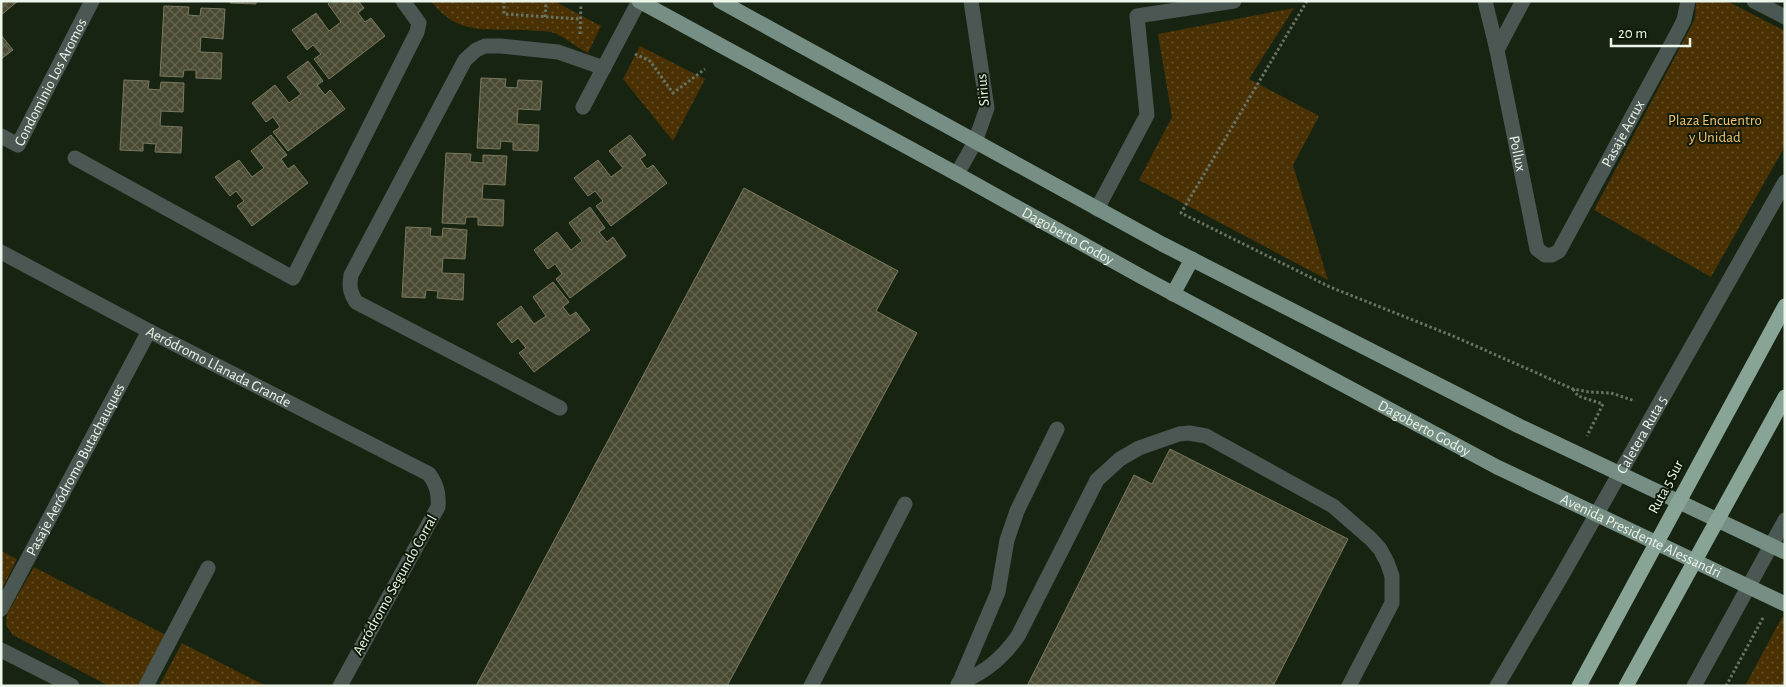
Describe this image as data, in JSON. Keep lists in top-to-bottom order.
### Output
{
  "streets": {
    "highway": ["Ruta 5 Sur"],
    "main road": ["Dagoberto Godoy", "Avenida Presidente Alessandri"],
    "street": [
      "Condominio Los Aromos",
      "Sirius",
      "Pasaje Acrux",
      "Pollux",
      "Aeródromo Llanada Grande",
      "Caletera Ruta 5",
      "Pasaje Aeródromo Butachauques",
      "Aeródromo Segundo Corral"
    ]
  },
  "crossings": [
    ["Sirius", "Dagoberto Godoy"],
    ["Pasaje Acrux", "Pollux"],
    ["Dagoberto Godoy", "Avenida Presidente Alessandri"],
    ["Aeródromo Llanada Grande", "Pasaje Aeródromo Butachauques"],
    ["Aeródromo Llanada Grande", "Aeródromo Segundo Corral"]
  ],
  "parks": ["Plaza Encuentro y Unidad"],
  "scale_bar": "20 m"
}
